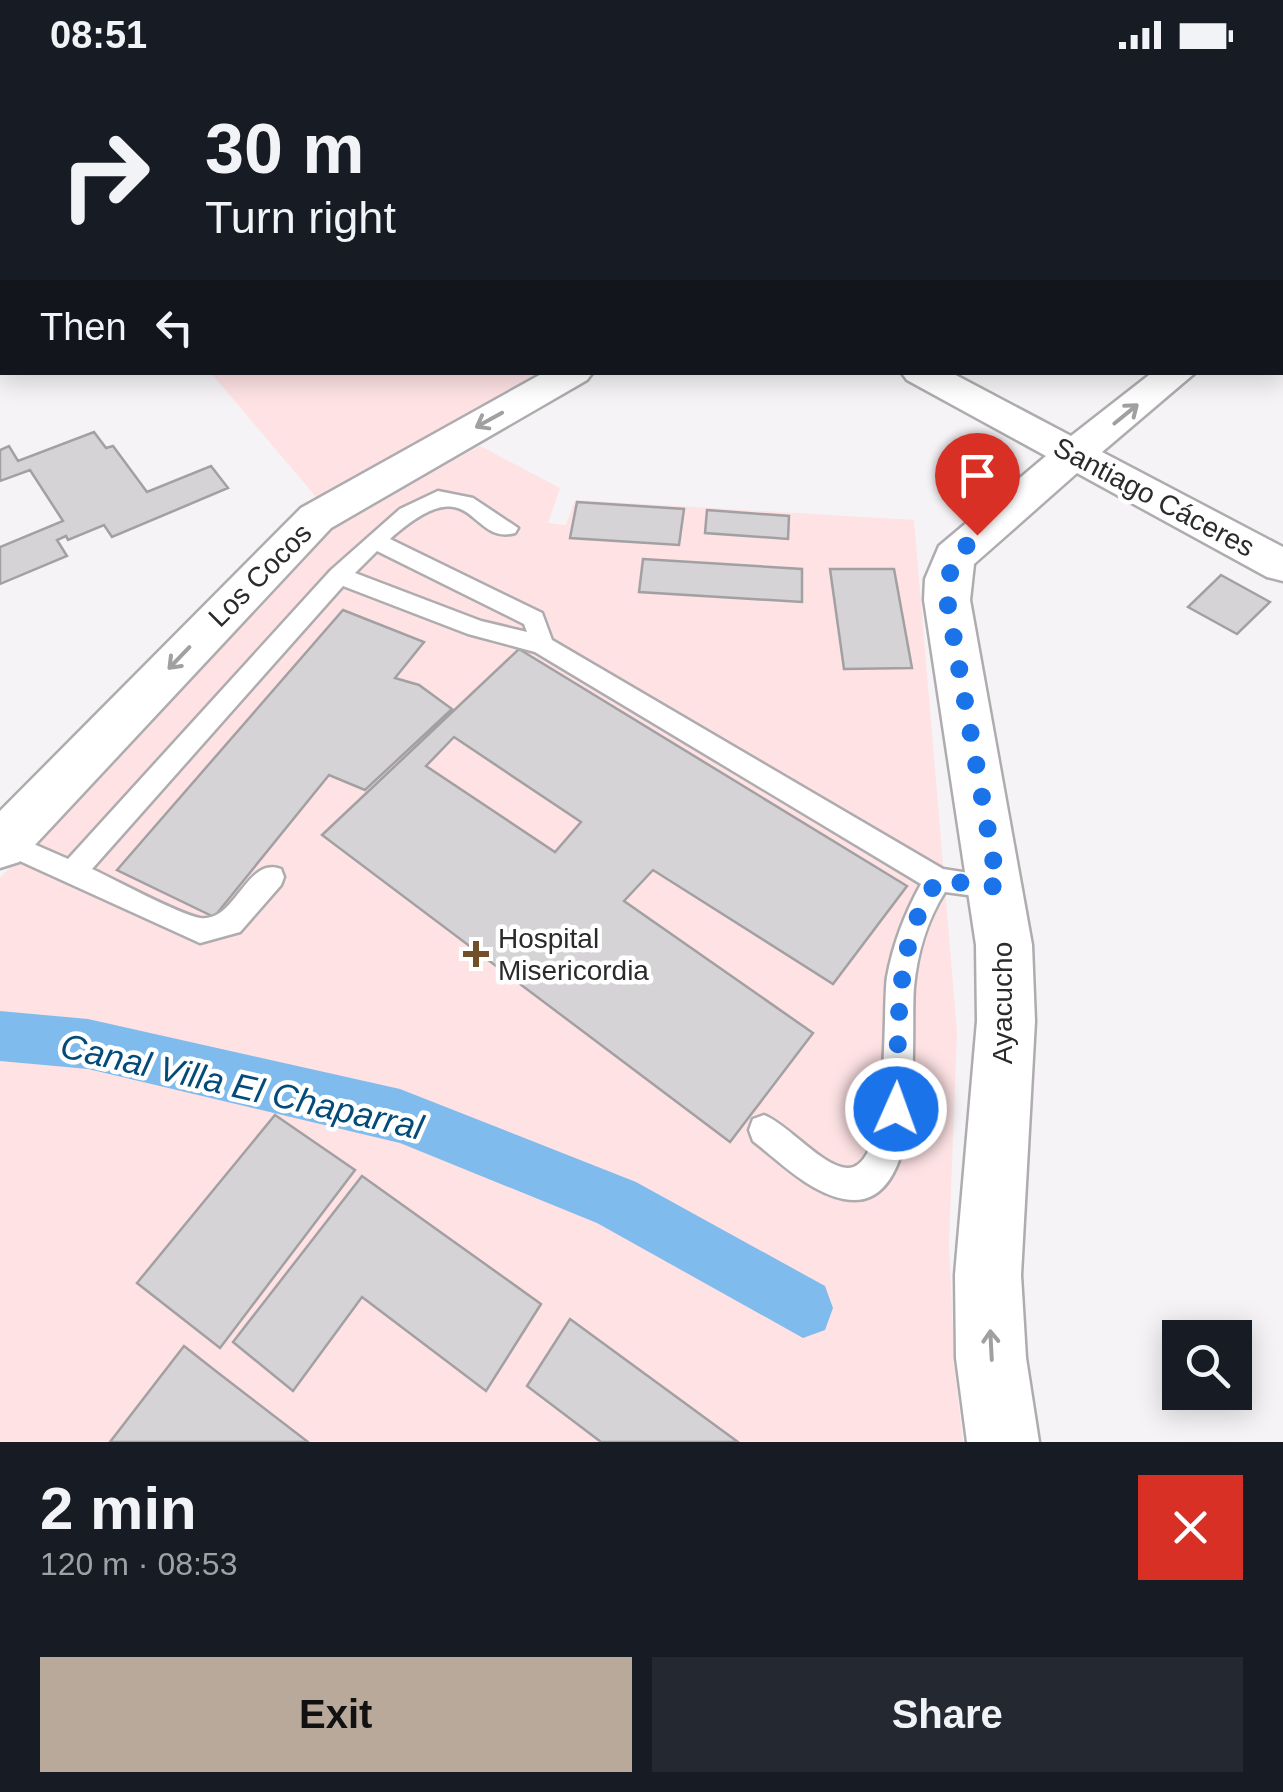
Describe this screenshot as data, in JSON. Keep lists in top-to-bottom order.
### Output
{
  "streets": {
    "street": ["Santiago Cáceres", "Los Cocos", "Ayacucho"]
  },
  "crossings": [
    ["Santiago Cáceres", "Ayacucho"]
  ],
  "one_way": ["Los Cocos", "Ayacucho"],
  "water": ["Canal Villa El Chaparral"],
  "places": {
    "health": ["Hospital Misericordia"]
  },
  "page": {
    "status": "08:51",
    "turn": ["30 m", "Turn right"],
    "then": "Then",
    "heading": ["2 min", "120 m · 08:53"],
    "buttons": ["Exit", "Share"]
  }
}
